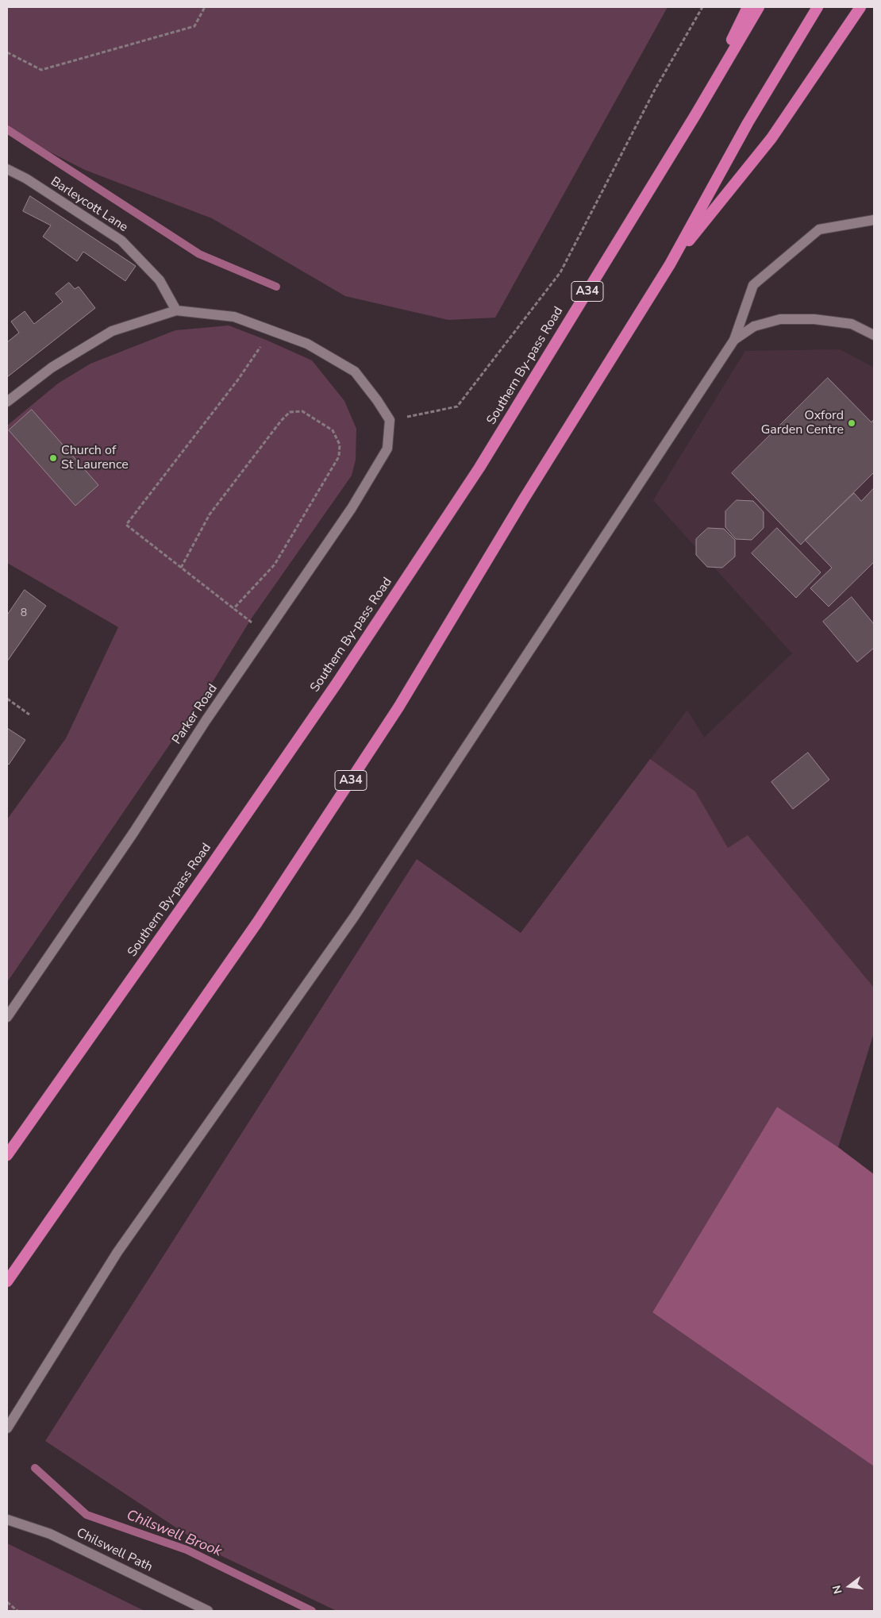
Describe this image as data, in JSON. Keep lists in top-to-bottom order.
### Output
{
  "streets": {
    "highway": ["A34", "Southern By-pass Road"],
    "street": ["Barleycott Lane", "Parker Road", "Chilswell Path"]
  },
  "crossings": [
    ["A34", "Southern By-pass Road"]
  ],
  "water": ["Chilswell Brook"],
  "places": ["Oxford Garden Centre", "Church of St Laurence"],
  "house_numbers": ["8"],
  "north": "left"
}
